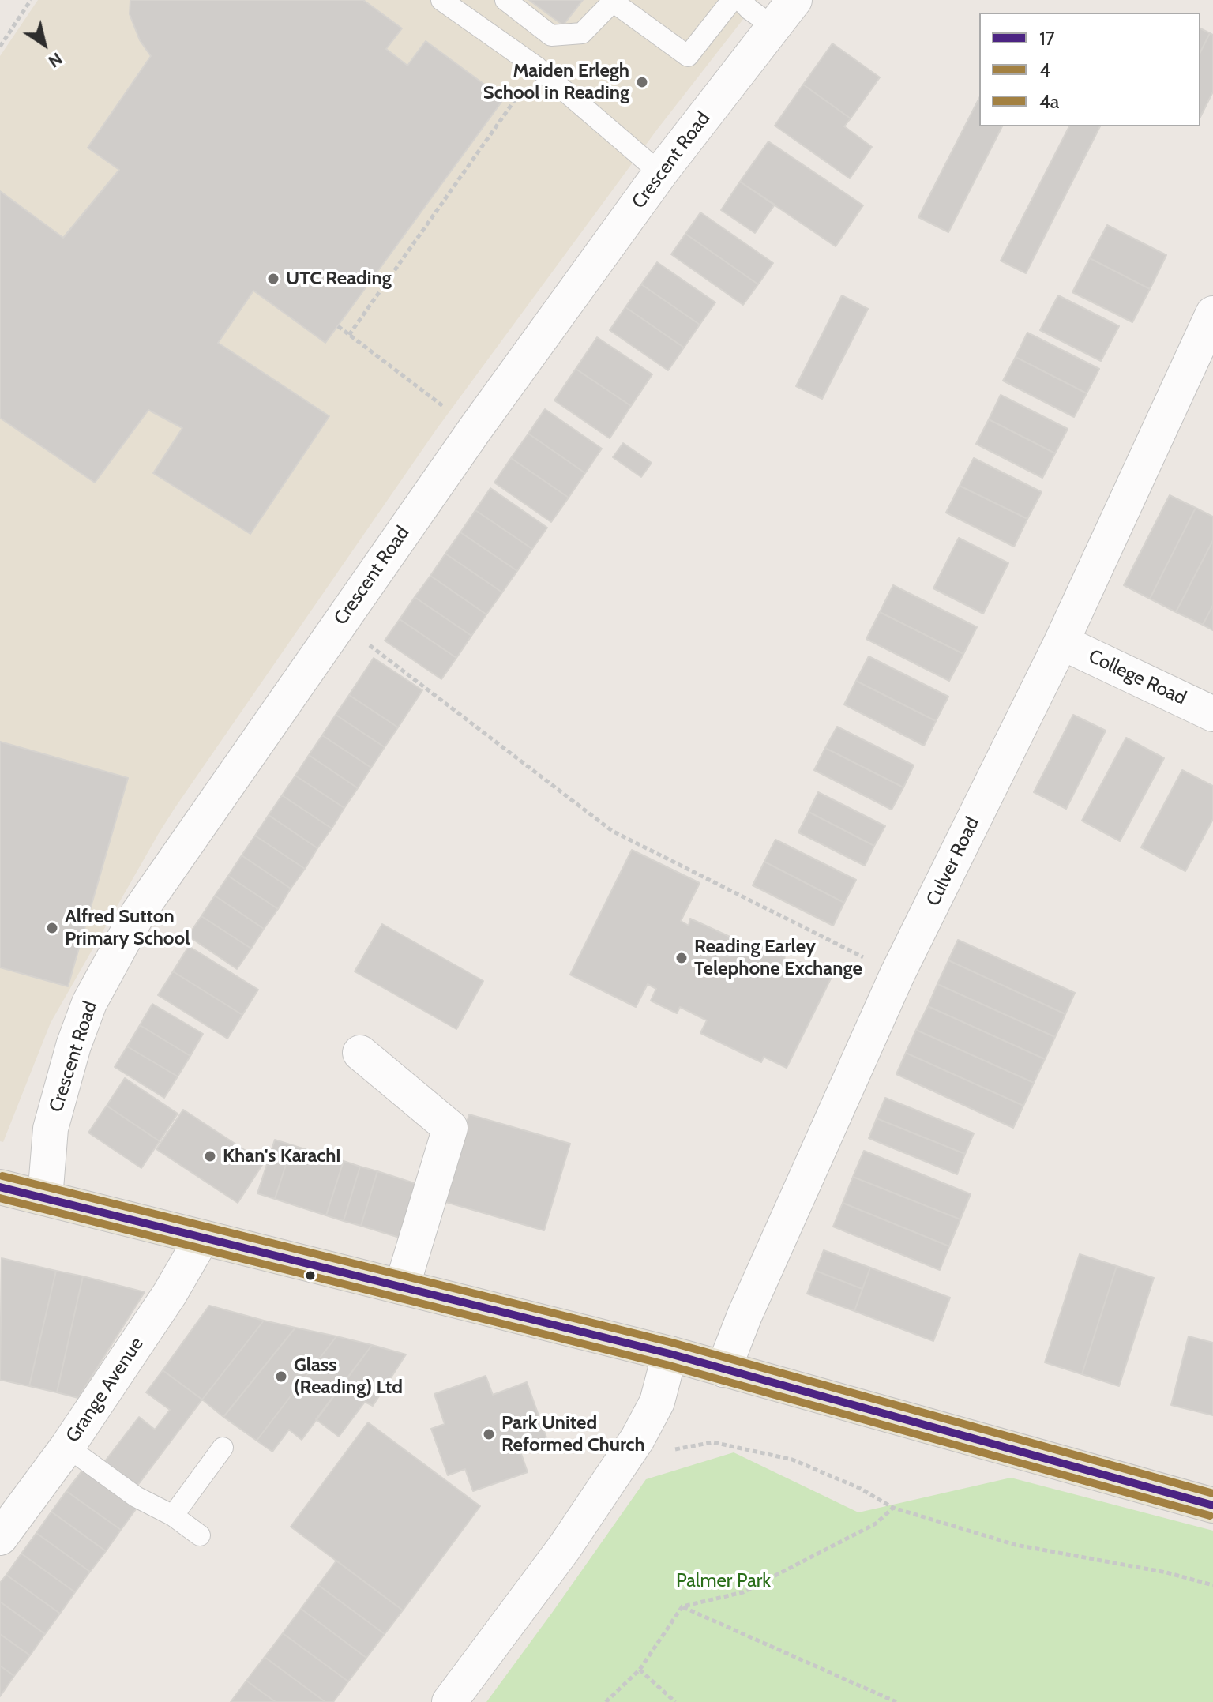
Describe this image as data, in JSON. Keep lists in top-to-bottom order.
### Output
{
  "streets": {
    "street": [
      "Crescent Road",
      "College Road",
      "Culver Road",
      "Grange Avenue"
    ]
  },
  "crossings": [
    ["College Road", "Culver Road"]
  ],
  "parks": ["Palmer Park"],
  "places": [
    "Maiden Erlegh School in Reading",
    "UTC Reading",
    "Alfred Sutton Primary School",
    "Reading Earley Telephone Exchange",
    "Khan's Karachi",
    "Glass (Reading) Ltd",
    "Park United Reformed Church"
  ],
  "lines": ["transit line 4a", "transit line 17", "transit line 4"],
  "legend": ["17", "4", "4a"],
  "north": "bottom right"
}
